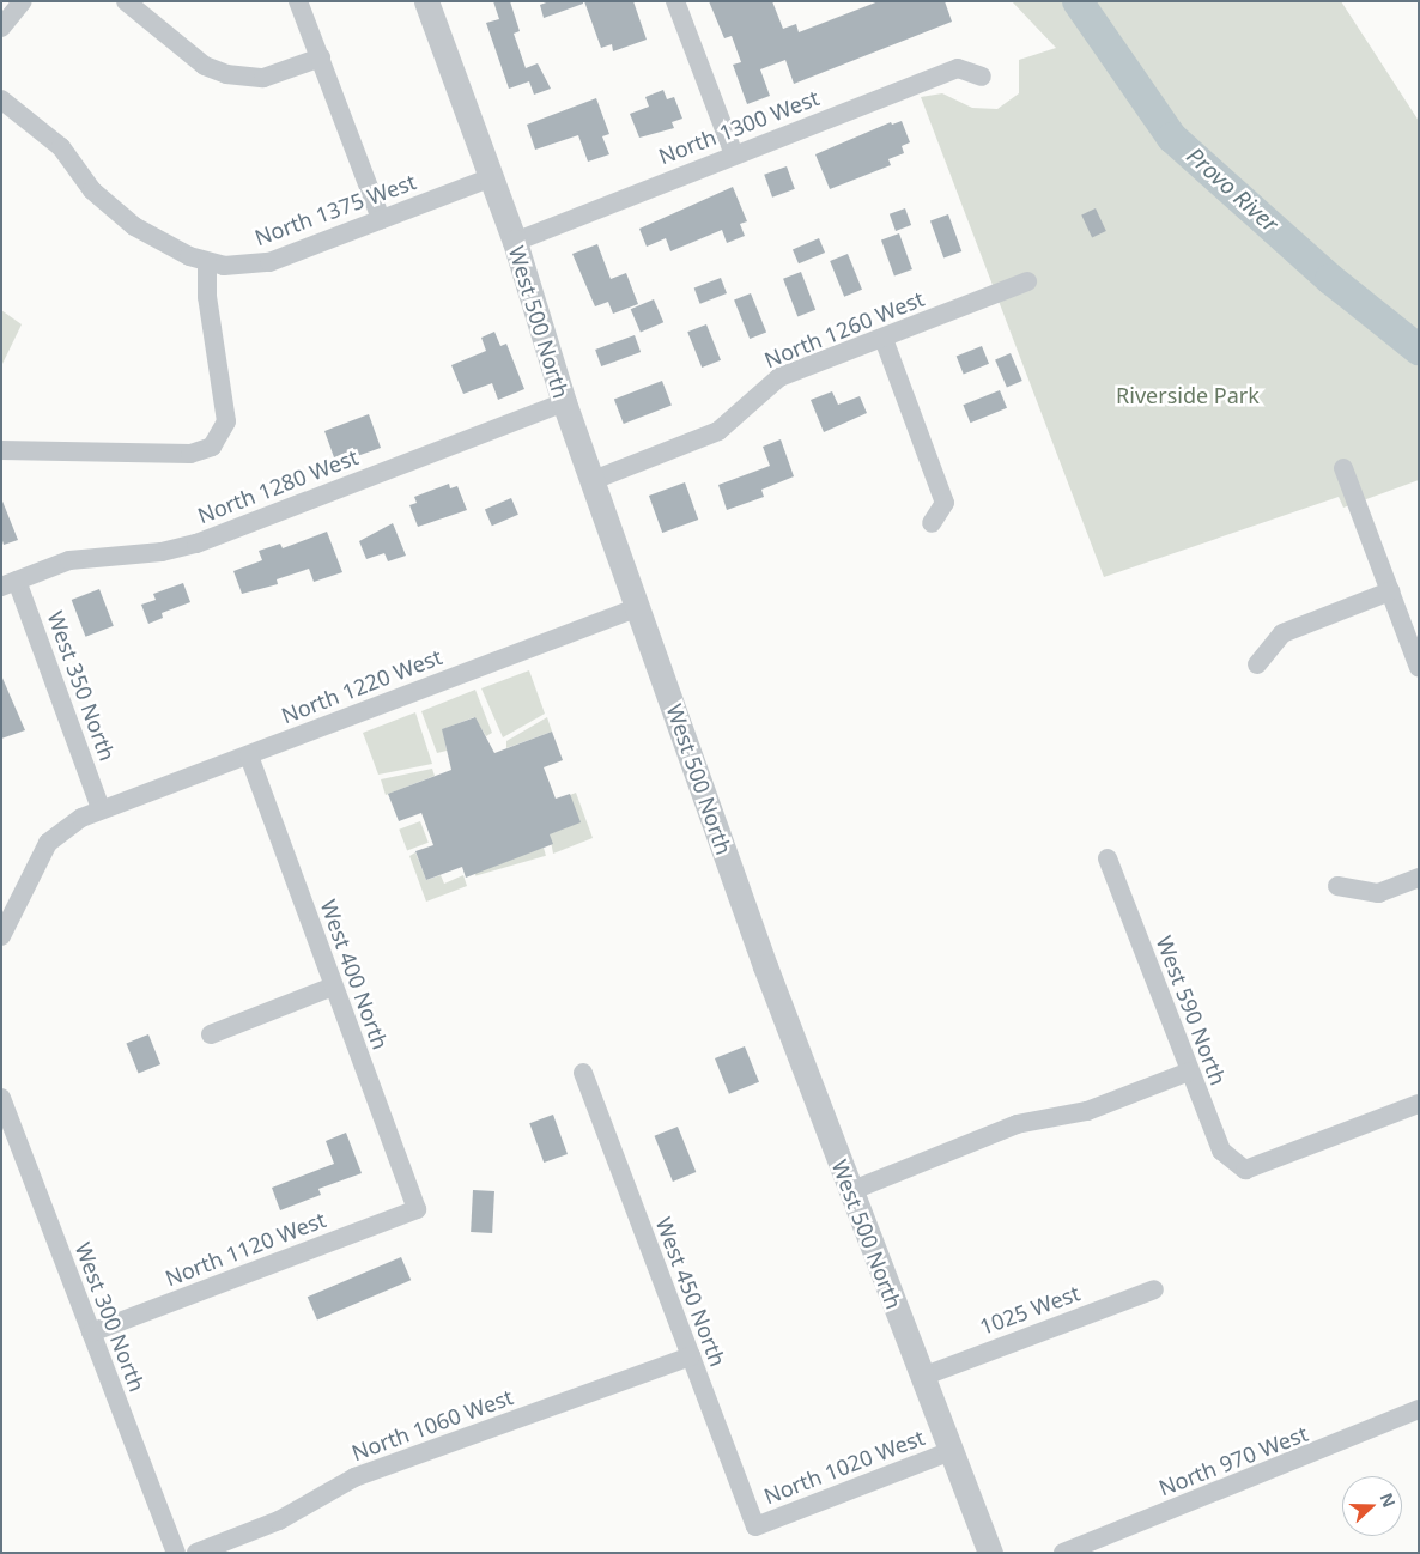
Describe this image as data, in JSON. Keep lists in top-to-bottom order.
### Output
{
  "streets": {
    "street": [
      "North 1300 West",
      "North 1375 West",
      "West 500 North",
      "North 1260 West",
      "North 1280 West",
      "West 350 North",
      "North 1220 West",
      "West 400 North",
      "West 590 North",
      "North 1120 West",
      "West 450 North",
      "1025 West",
      "West 300 North",
      "North 1060 West",
      "North 970 West",
      "North 1020 West"
    ]
  },
  "crossings": [
    ["North 1300 West", "West 500 North"],
    ["North 1375 West", "West 500 North"],
    ["West 500 North", "North 1260 West"],
    ["West 500 North", "North 1280 West"],
    ["West 500 North", "North 1220 West"],
    ["West 500 North", "1025 West"],
    ["West 500 North", "North 1020 West"],
    ["North 1280 West", "West 350 North"],
    ["West 350 North", "North 1220 West"],
    ["North 1220 West", "West 400 North"],
    ["West 400 North", "North 1120 West"],
    ["North 1120 West", "West 300 North"],
    ["West 450 North", "North 1060 West"],
    ["West 450 North", "North 1020 West"]
  ],
  "water": ["Provo River"],
  "parks": ["Riverside Park"],
  "north": "right"
}
